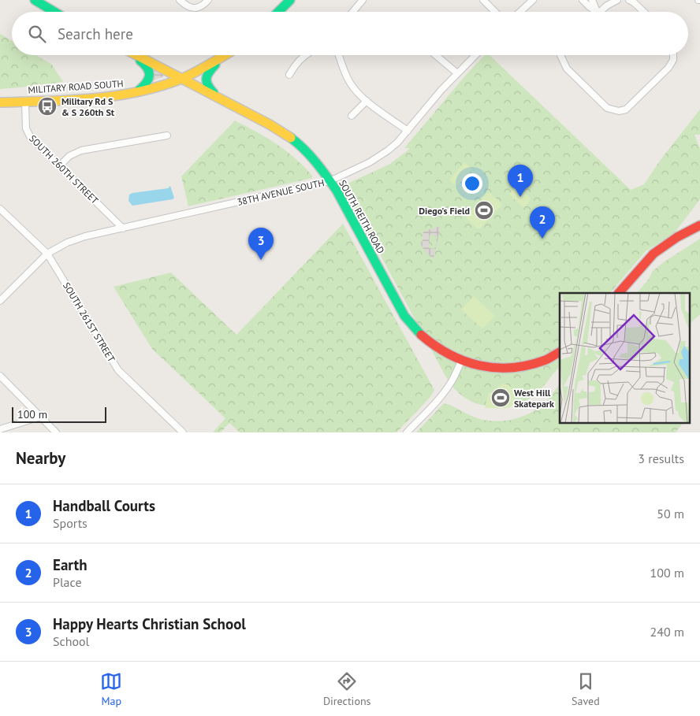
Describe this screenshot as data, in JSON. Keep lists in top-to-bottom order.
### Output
{
  "streets": {
    "main road": ["MILITARY ROAD SOUTH", "SOUTH REITH ROAD"],
    "street": ["SOUTH 260TH STREET", "38TH AVENUE SOUTH", "SOUTH 261ST STREET"]
  },
  "crossings": [
    ["MILITARY ROAD SOUTH", "SOUTH 260TH STREET"],
    ["MILITARY ROAD SOUTH", "SOUTH REITH ROAD"],
    ["SOUTH 260TH STREET", "38TH AVENUE SOUTH"],
    ["38TH AVENUE SOUTH", "SOUTH REITH ROAD"],
    ["38TH AVENUE SOUTH", "SOUTH 261ST STREET"]
  ],
  "places": {
    "bus stop": ["Military Rd S & S 260th St"],
    "sports": ["Diego's Field", "West Hill Skatepark"]
  },
  "scale_bar": "100 m",
  "page": {
    "search": "Search here",
    "pins": ["1", "2", "3"],
    "scale": "100 m",
    "heading": ["Nearby", "3 results"],
    "list": [
      {
        "mark": "1",
        "name": "Handball Courts",
        "note": "Sports",
        "value": "50 m"
      },
      {
        "mark": "2",
        "name": "Earth",
        "note": "Place",
        "value": "100 m"
      },
      {
        "mark": "3",
        "name": "Happy Hearts Christian School",
        "note": "School",
        "value": "240 m"
      }
    ],
    "nav": ["Map", "Directions", "Saved"]
  }
}
